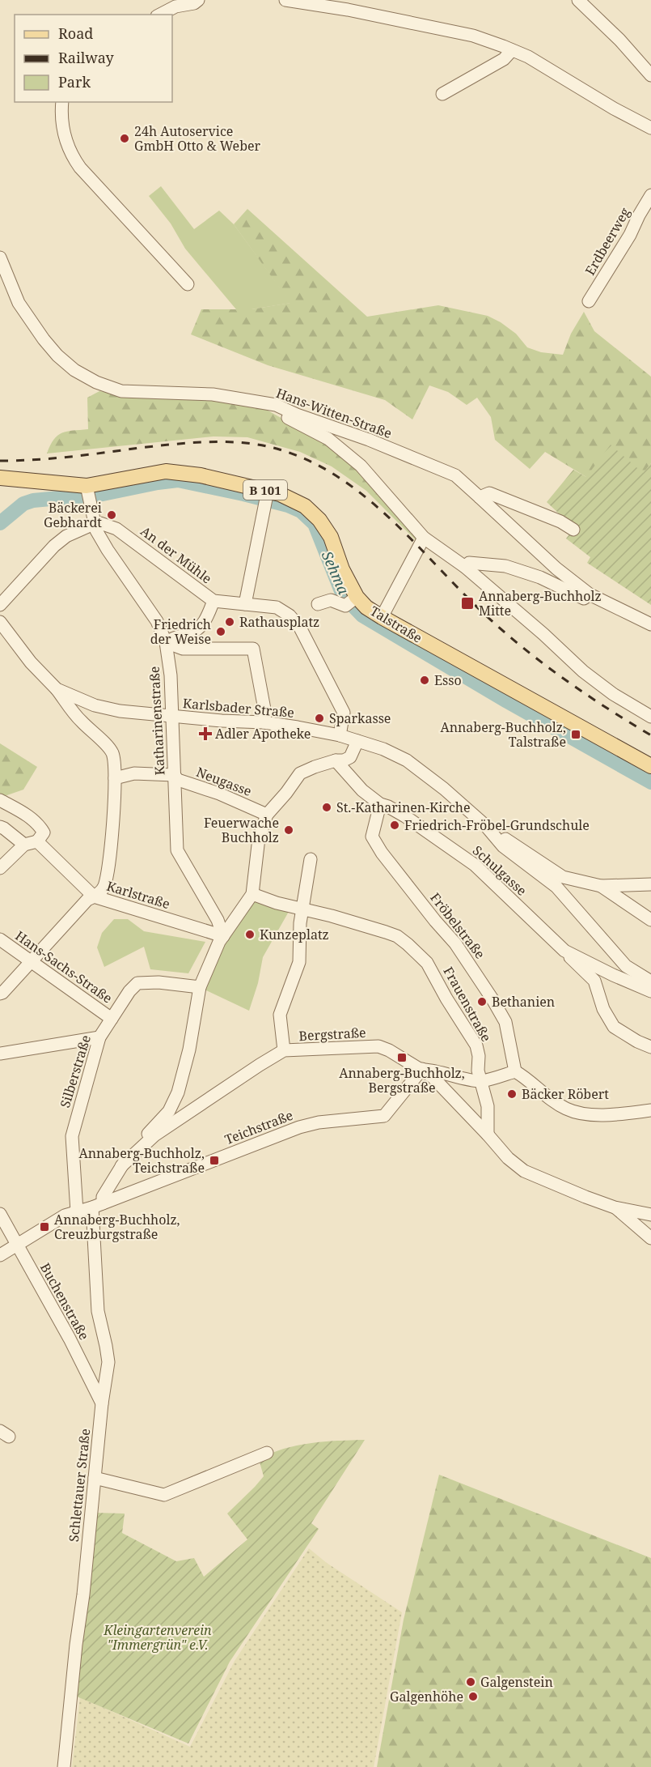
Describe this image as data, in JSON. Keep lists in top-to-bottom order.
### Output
{
  "streets": {
    "main road": ["B 101", "Talstraße"],
    "street": [
      "Erdbeerweg",
      "Hans-Witten-Straße",
      "An der Mühle",
      "Karlsbader Straße",
      "Katharinenstraße",
      "Neugasse",
      "Schulgasse",
      "Karlstraße",
      "Fröbelstraße",
      "Hans-Sachs-Straße",
      "Frauenstraße",
      "Bergstraße",
      "Silberstraße",
      "Teichstraße",
      "Buchenstraße",
      "Schlettauer Straße"
    ]
  },
  "crossings": [
    ["An der Mühle", "Karlsbader Straße"],
    ["An der Mühle", "Katharinenstraße"],
    ["Talstraße", "Katharinenstraße"],
    ["Karlsbader Straße", "Katharinenstraße"],
    ["Karlsbader Straße", "Schlettauer Straße"],
    ["Katharinenstraße", "Neugasse"],
    ["Katharinenstraße", "Karlstraße"],
    ["Katharinenstraße", "Schlettauer Straße"],
    ["Neugasse", "Schlettauer Straße"],
    ["Schulgasse", "Fröbelstraße"],
    ["Schulgasse", "Schlettauer Straße"],
    ["Karlstraße", "Schlettauer Straße"],
    ["Hans-Sachs-Straße", "Silberstraße"],
    ["Frauenstraße", "Bergstraße"],
    ["Frauenstraße", "Schlettauer Straße"],
    ["Bergstraße", "Teichstraße"],
    ["Bergstraße", "Schlettauer Straße"],
    ["Silberstraße", "Teichstraße"],
    ["Silberstraße", "Schlettauer Straße"],
    ["Teichstraße", "Buchenstraße"],
    ["Teichstraße", "Schlettauer Straße"],
    ["Buchenstraße", "Schlettauer Straße"]
  ],
  "water": ["Sehma"],
  "parks": ["Kleingartenverein \"Immergrün\" e.V."],
  "places": {
    "other": [
      "24h Autoservice GmbH Otto & Weber",
      "Bäckerei Gebhardt",
      "Rathausplatz",
      "Friedrich der Weise",
      "Esso",
      "Sparkasse",
      "St.-Katharinen-Kirche",
      "Friedrich-Fröbel-Grundschule",
      "Feuerwache Buchholz",
      "Kunzeplatz",
      "Bethanien",
      "Bäcker Röbert",
      "Galgenstein",
      "Galgenhöhe"
    ],
    "transit": [
      "Annaberg-Buchholz Mitte",
      "Annaberg-Buchholz, Talstraße",
      "Annaberg-Buchholz, Bergstraße",
      "Annaberg-Buchholz, Teichstraße",
      "Annaberg-Buchholz, Creuzburgstraße"
    ],
    "health": ["Adler Apotheke"]
  },
  "legend": ["Road", "Railway", "Park"]
}
